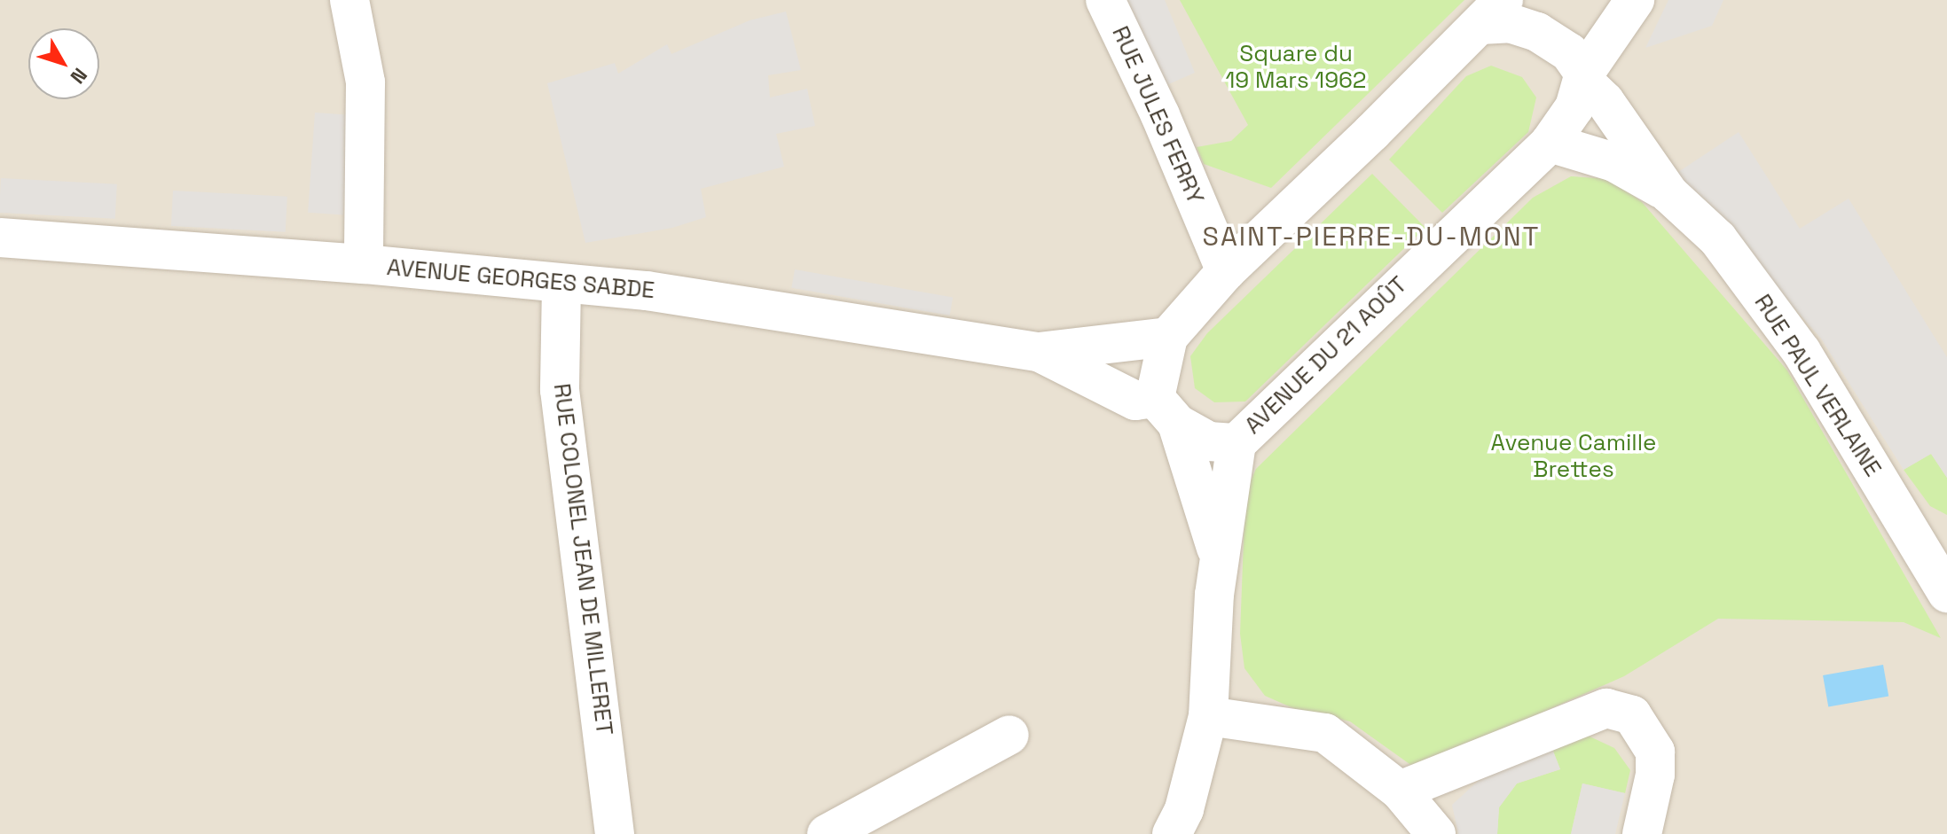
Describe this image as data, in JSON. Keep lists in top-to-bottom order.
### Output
{
  "streets": {
    "street": [
      "RUE JULES FERRY",
      "AVENUE GEORGES SABDE",
      "AVENUE DU 21 AOÛT",
      "RUE PAUL VERLAINE",
      "RUE COLONEL JEAN DE MILLERET"
    ]
  },
  "crossings": [
    ["AVENUE GEORGES SABDE", "RUE COLONEL JEAN DE MILLERET"],
    ["AVENUE DU 21 AOÛT", "RUE PAUL VERLAINE"]
  ],
  "districts": ["SAINT-PIERRE-DU-MONT"],
  "parks": ["Square du 19 Mars 1962", "Avenue Camille Brettes"],
  "north": "bottom right"
}
